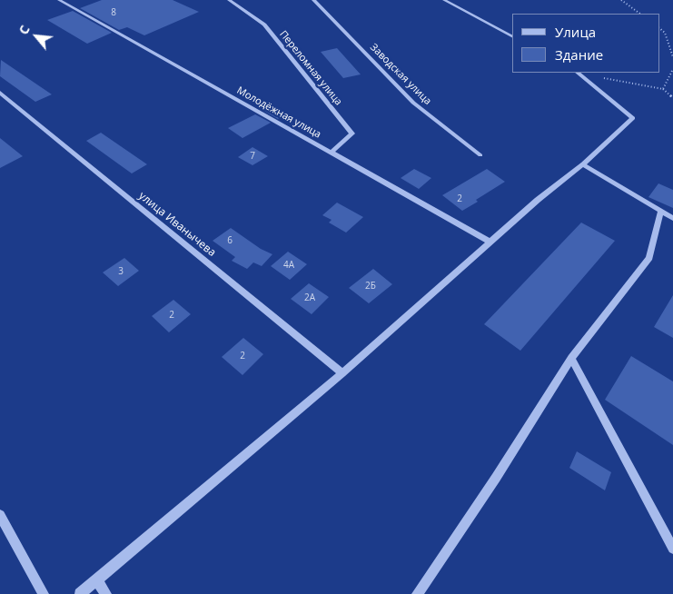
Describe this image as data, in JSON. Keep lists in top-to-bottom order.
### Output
{
  "streets": {
    "street": [
      "Переломная улица",
      "Заводская улица",
      "Молодёжная улица",
      "улица Иванычева"
    ]
  },
  "crossings": [
    ["Переломная улица", "Молодёжная улица"]
  ],
  "house_numbers": [
    "8",
    "7",
    "2",
    "6",
    "4А",
    "3",
    "2Б",
    "2А",
    "2",
    "2"
  ],
  "legend": ["Улица", "Здание"],
  "north": "top left"
}
